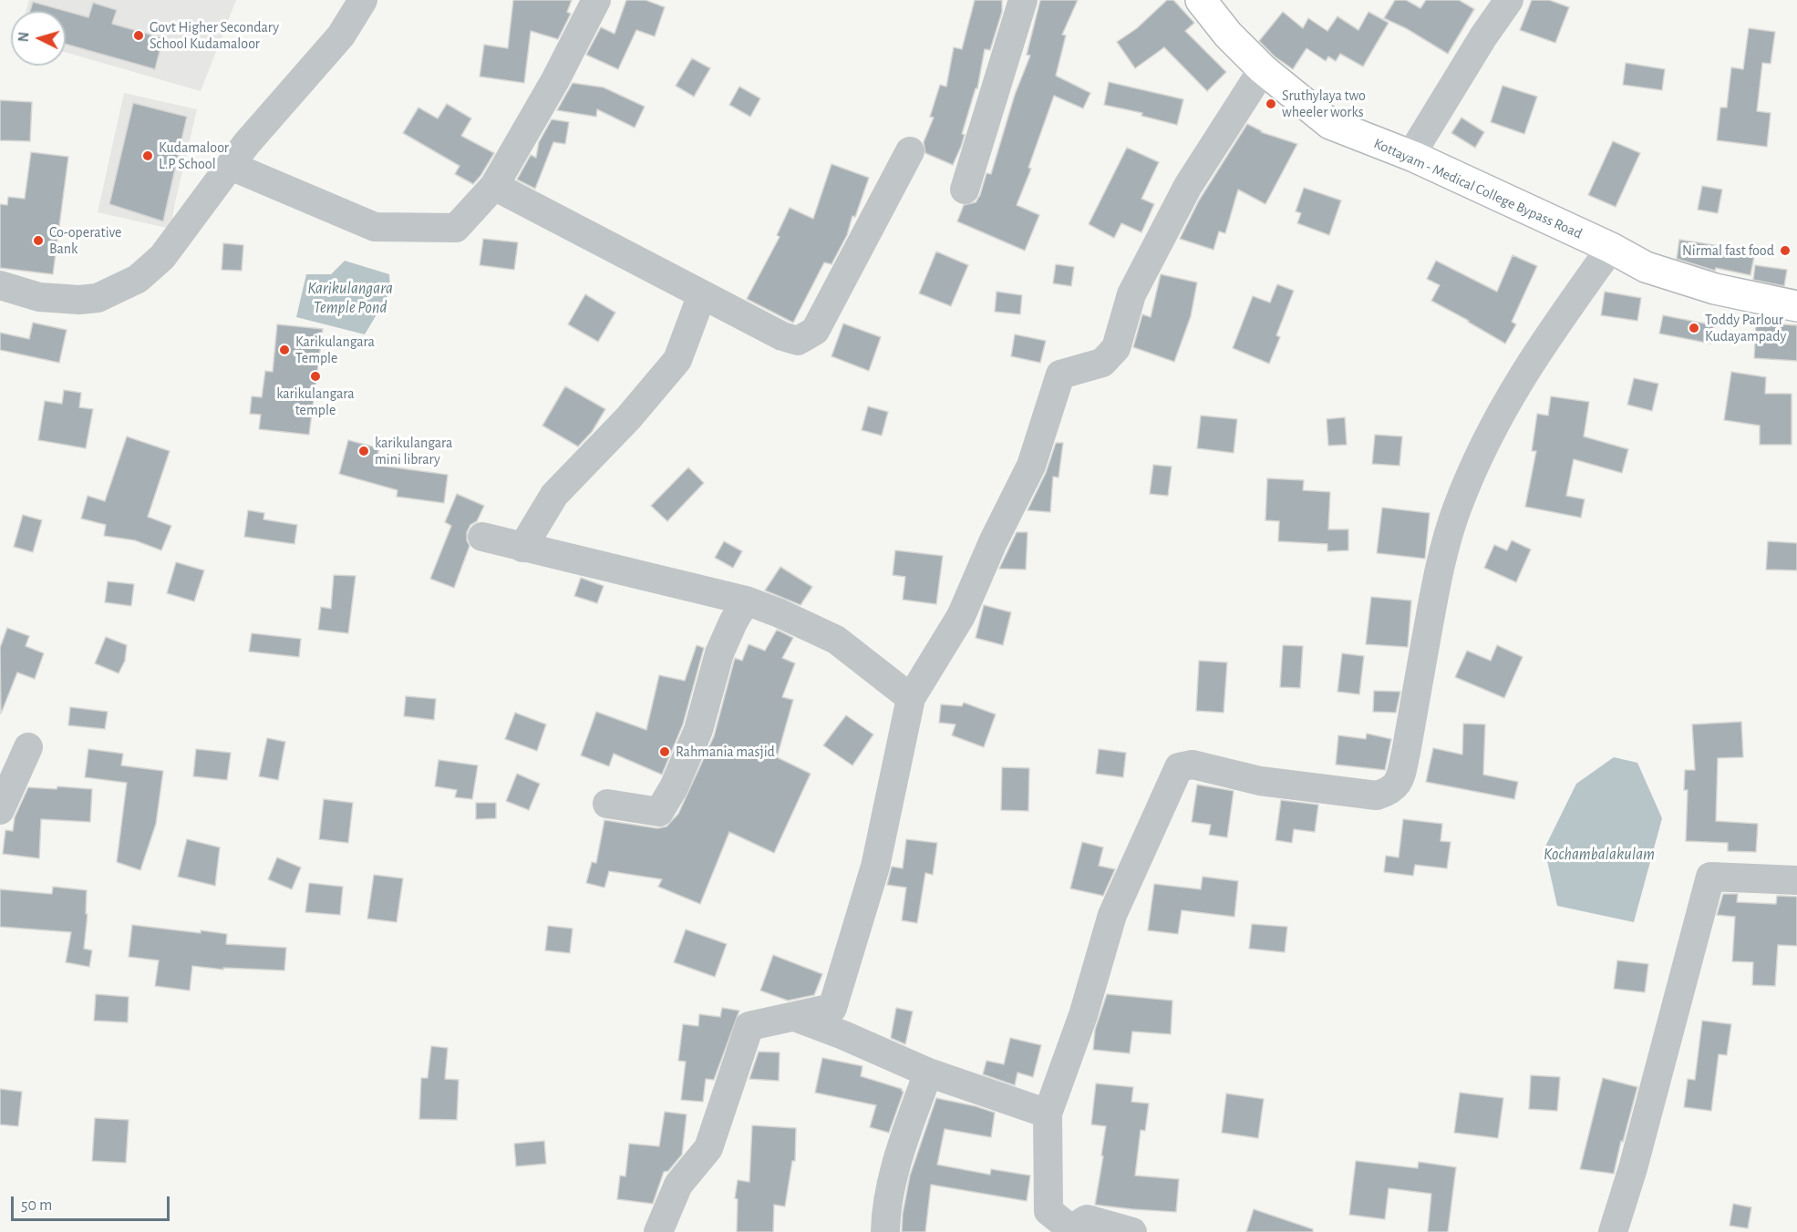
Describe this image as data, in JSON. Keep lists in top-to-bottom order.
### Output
{
  "streets": {
    "main road": ["Kottayam - Medical College Bypass Road"]
  },
  "water": ["Karikulangara Temple Pond", "Kochambalakulam"],
  "places": [
    "Govt Higher Secondary School Kudamaloor",
    "Sruthylaya two wheeler works",
    "Kudamaloor L.P School",
    "Co-operative Bank",
    "Nirmal fast food",
    "Toddy Parlour Kudayampady",
    "Karikulangara Temple",
    "karikulangara temple",
    "karikulangara mini library",
    "Rahmania masjid"
  ],
  "scale_bar": "50 m",
  "north": "left"
}
